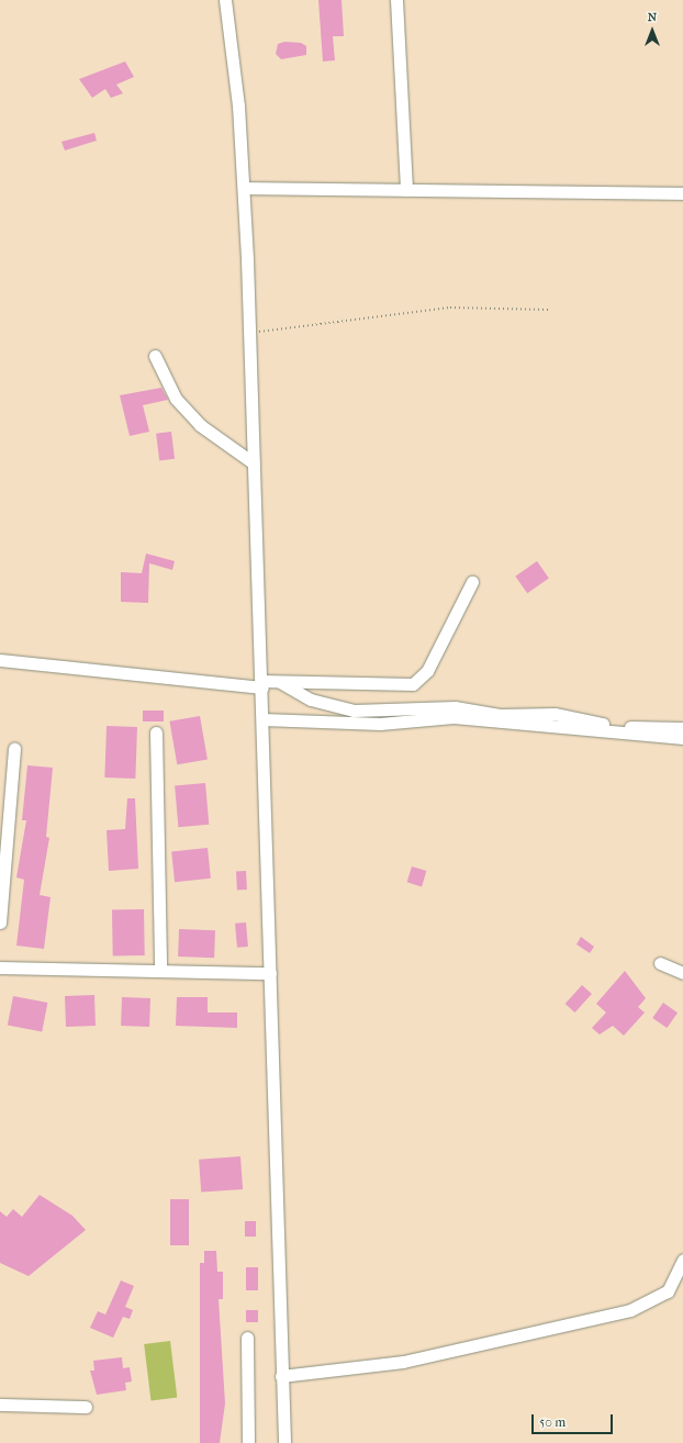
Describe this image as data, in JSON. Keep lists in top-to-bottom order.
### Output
{
  "scale_bar": "50 m",
  "north": "top"
}
